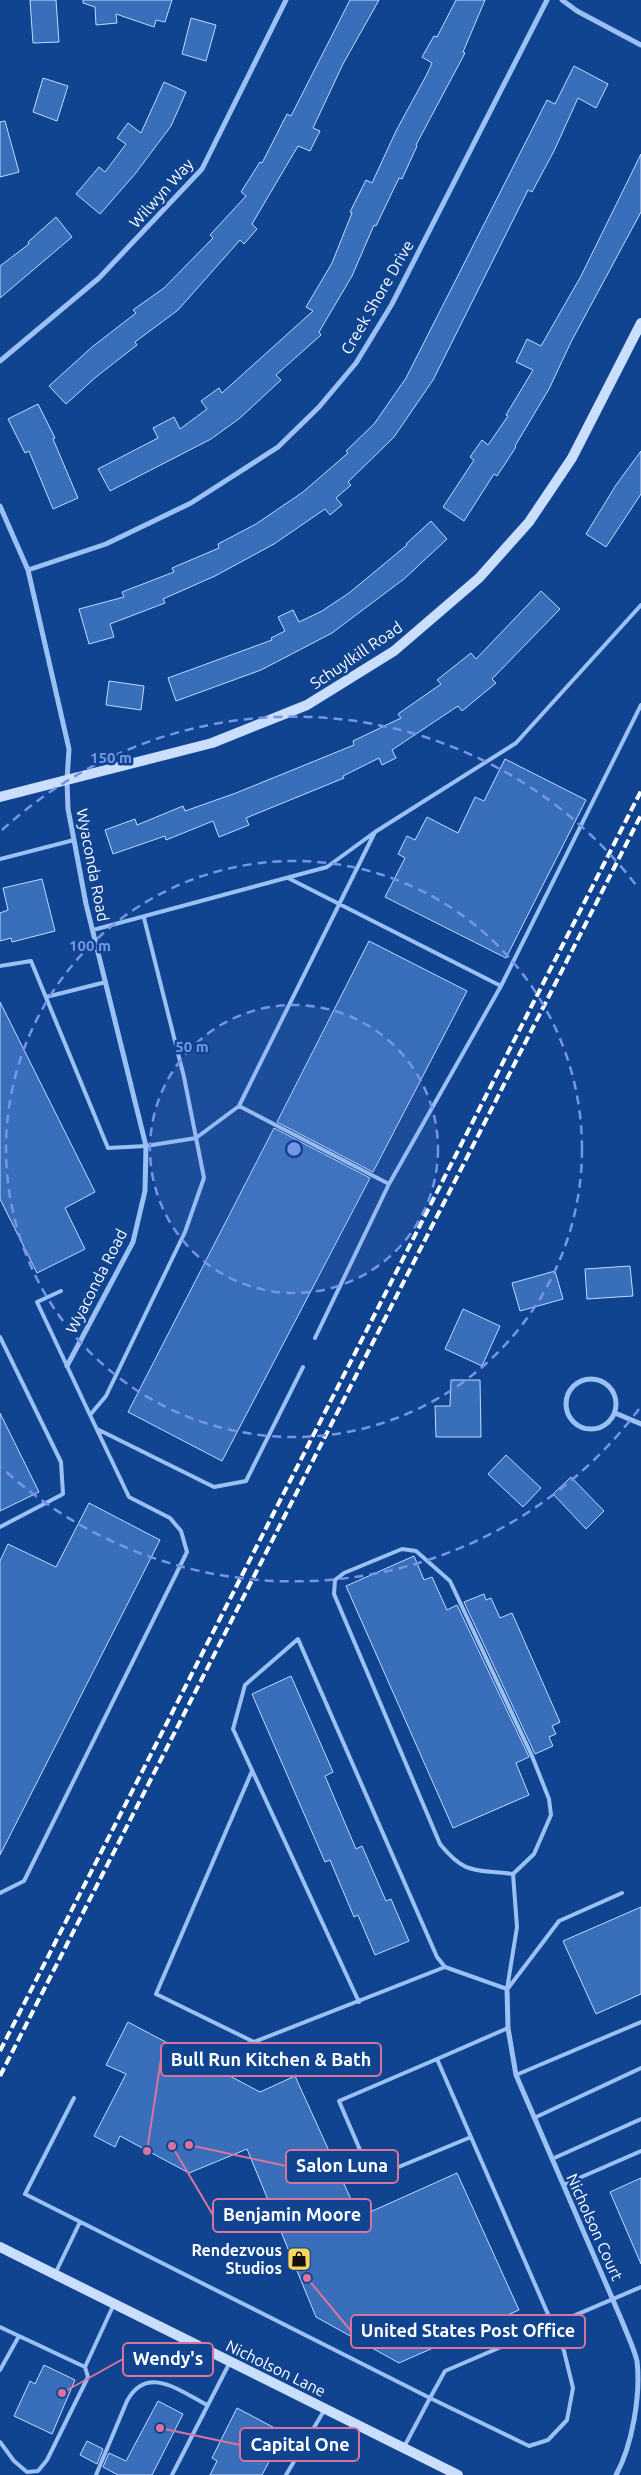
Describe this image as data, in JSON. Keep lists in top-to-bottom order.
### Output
{
  "streets": {
    "street": [
      "Wilwyn Way",
      "Creek Shore Drive",
      "Schuylkill Road",
      "Wyaconda Road",
      "Nicholson Court",
      "Nicholson Lane"
    ]
  },
  "crossings": [
    ["Creek Shore Drive", "Wyaconda Road"],
    ["Schuylkill Road", "Wyaconda Road"]
  ],
  "places": {
    "other": [
      "Salon Luna",
      "Benjamin Moore",
      "Bull Run Kitchen & Bath",
      "United States Post Office",
      "Wendy's",
      "Capital One"
    ],
    "shop": ["Rendezvous Studios"]
  },
  "rings": ["150 m", "100 m", "50 m"]
}
